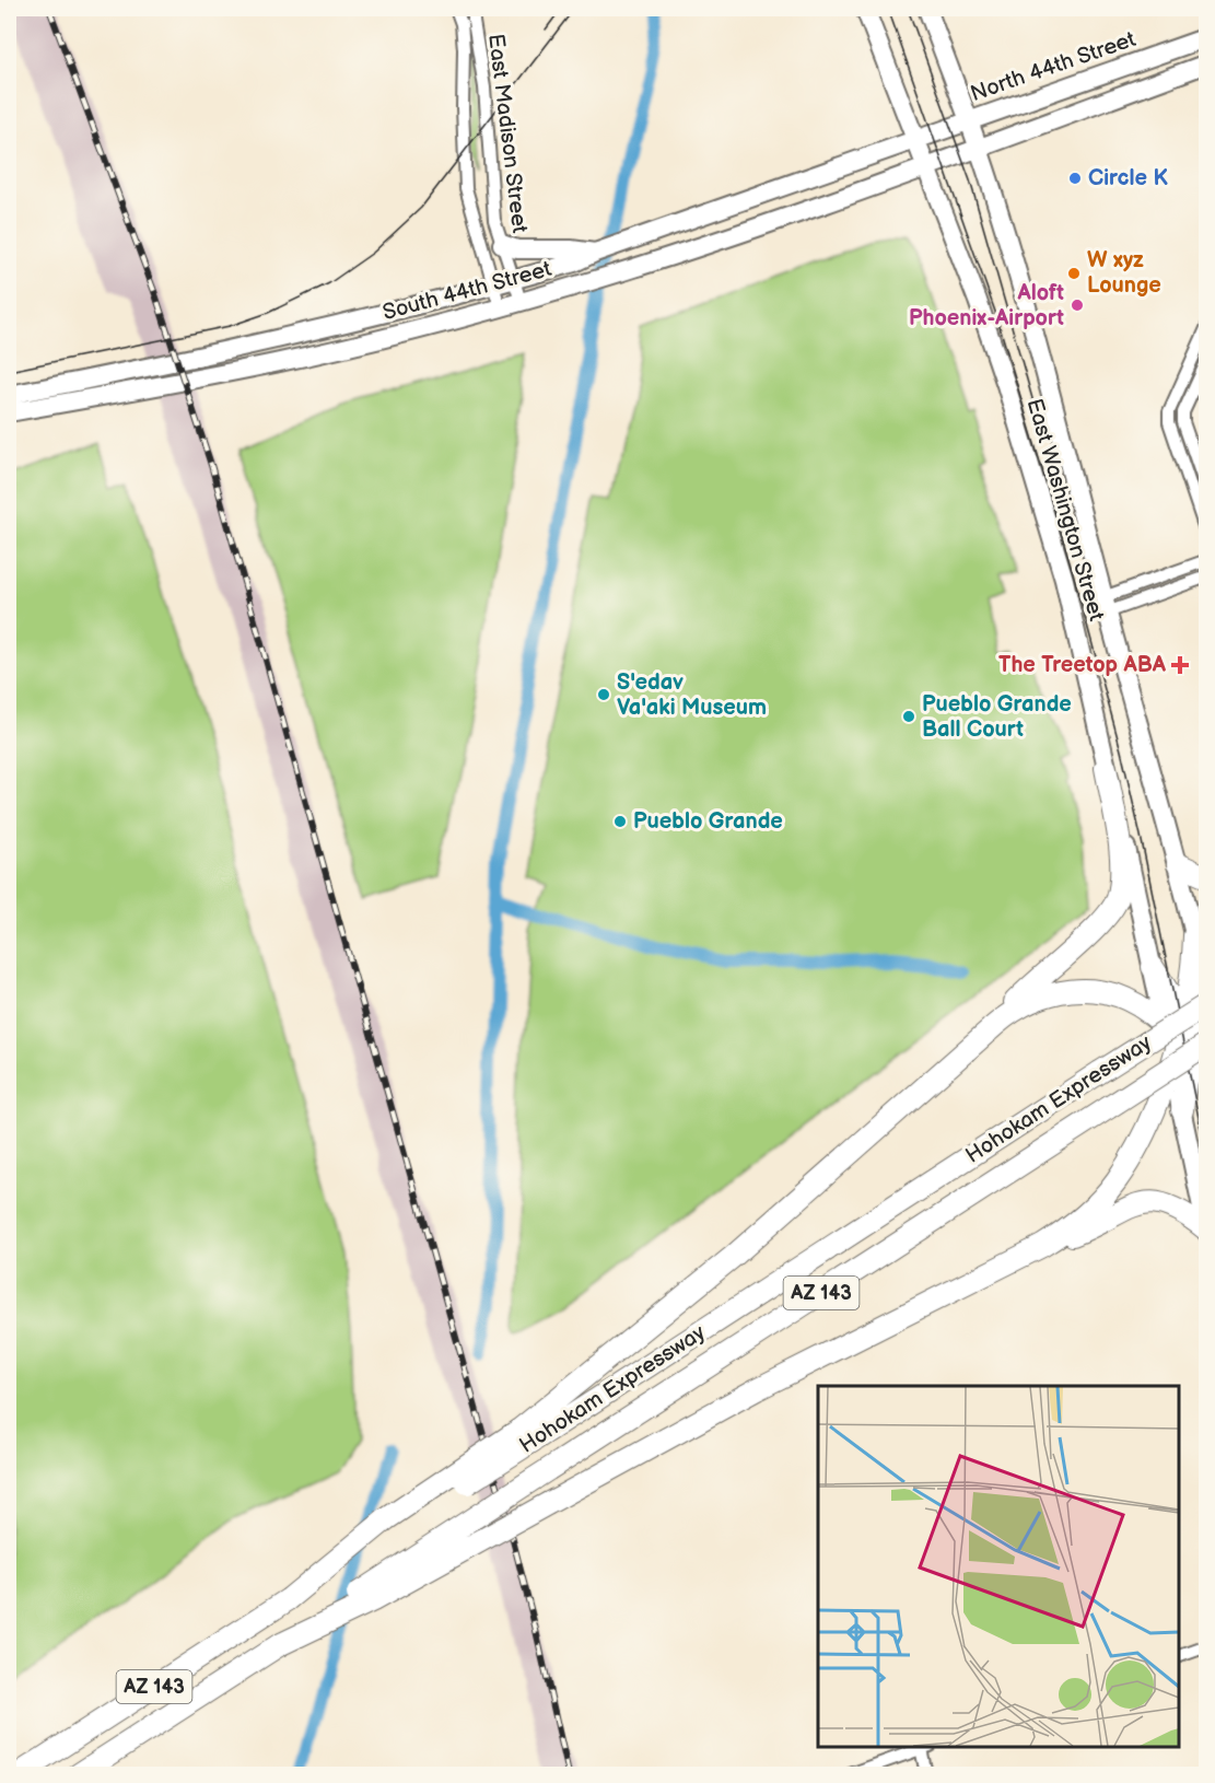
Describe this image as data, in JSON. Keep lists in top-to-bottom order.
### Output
{
  "streets": {
    "highway": ["Hohokam Expressway", "AZ 143"],
    "main road": ["North 44th Street", "South 44th Street", "East Washington Street"],
    "street": ["East Madison Street"]
  },
  "crossings": [
    ["North 44th Street", "South 44th Street"],
    ["North 44th Street", "East Washington Street"],
    ["East Madison Street", "South 44th Street"],
    ["South 44th Street", "East Washington Street"]
  ],
  "places": {
    "other": [
      "Circle K",
      "W xyz Lounge",
      "Aloft Phoenix-Airport",
      "S'edav Va'aki Museum",
      "Pueblo Grande Ball Court",
      "Pueblo Grande"
    ],
    "health": ["The Treetop ABA"]
  }
}
